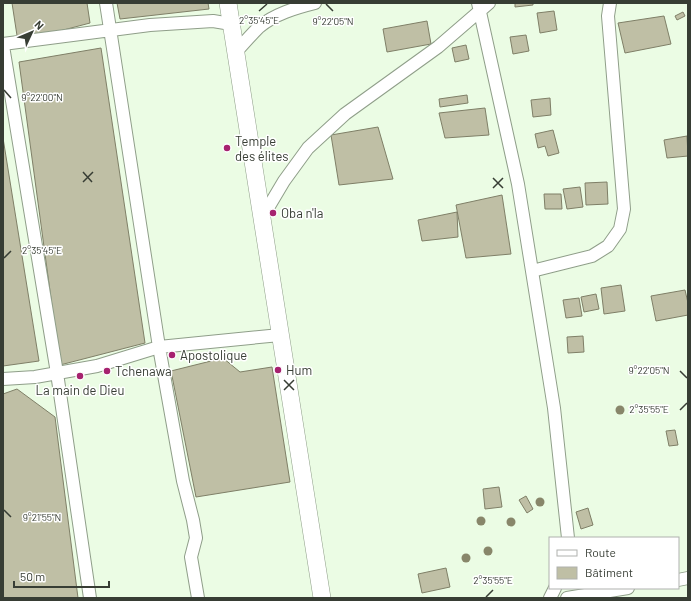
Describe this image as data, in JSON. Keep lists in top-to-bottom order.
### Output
{
  "places": [
    "Temple des élites",
    "Oba n'la",
    "Apostolique",
    "Hum",
    "Tchenawa",
    "La main de Dieu"
  ],
  "legend": ["Route", "Bâtiment"],
  "scale_bar": "50 m",
  "north": "top right",
  "coordinates": [
    "2°35'45\"E",
    "9°22'05\"N",
    "9°22'00\"N",
    "2°35'55\"E",
    "9°21'55\"N"
  ]
}
